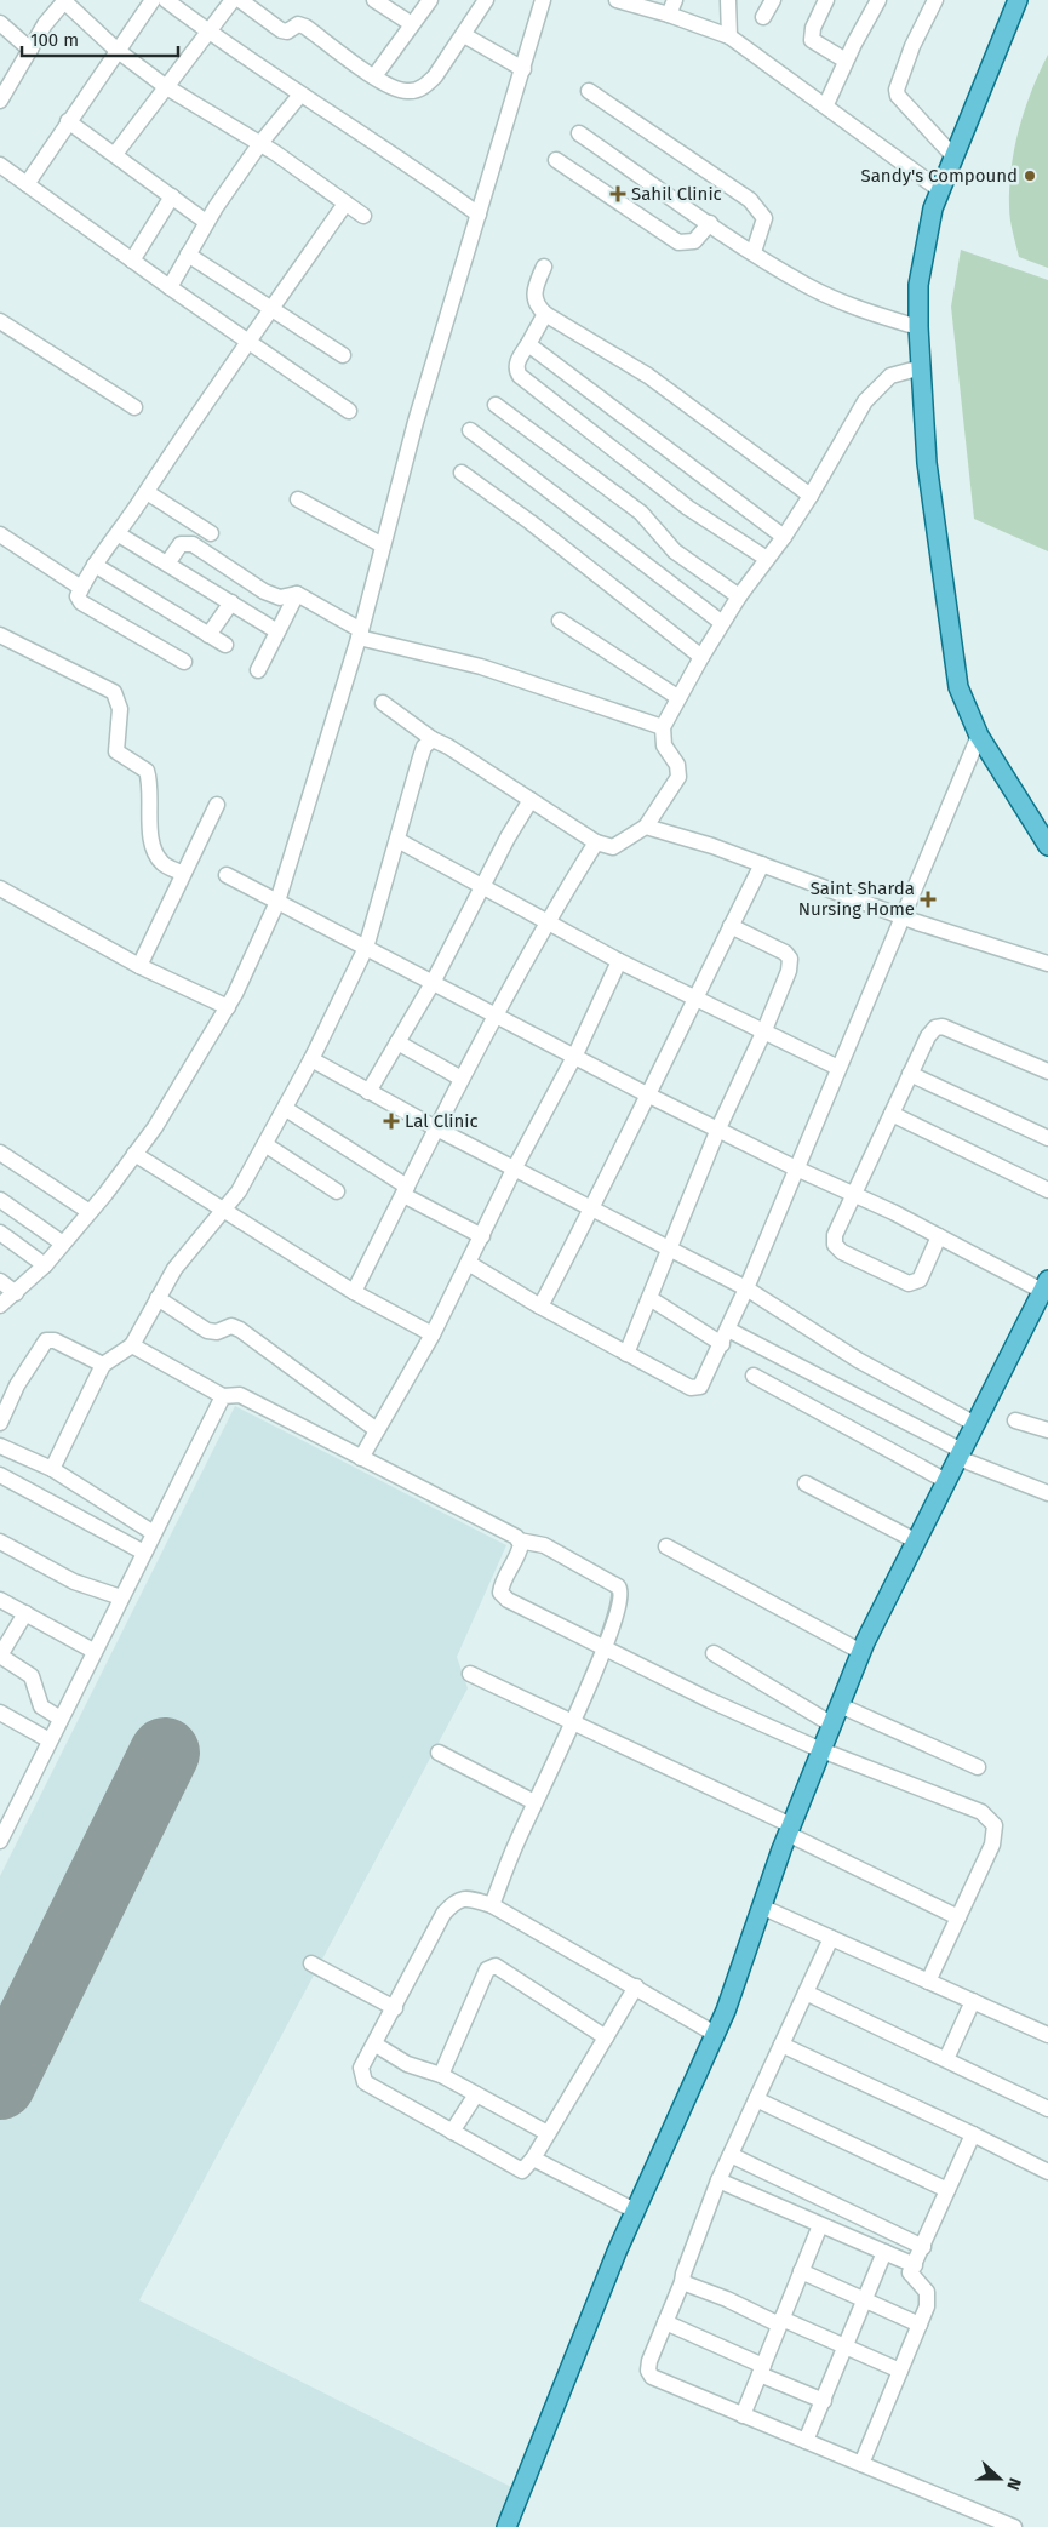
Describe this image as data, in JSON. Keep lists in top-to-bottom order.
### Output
{
  "places": {
    "other": ["Sandy's Compound"],
    "health": ["Sahil Clinic", "Saint Sharda Nursing Home", "Lal Clinic"]
  },
  "scale_bar": "100 m",
  "north": "right"
}
